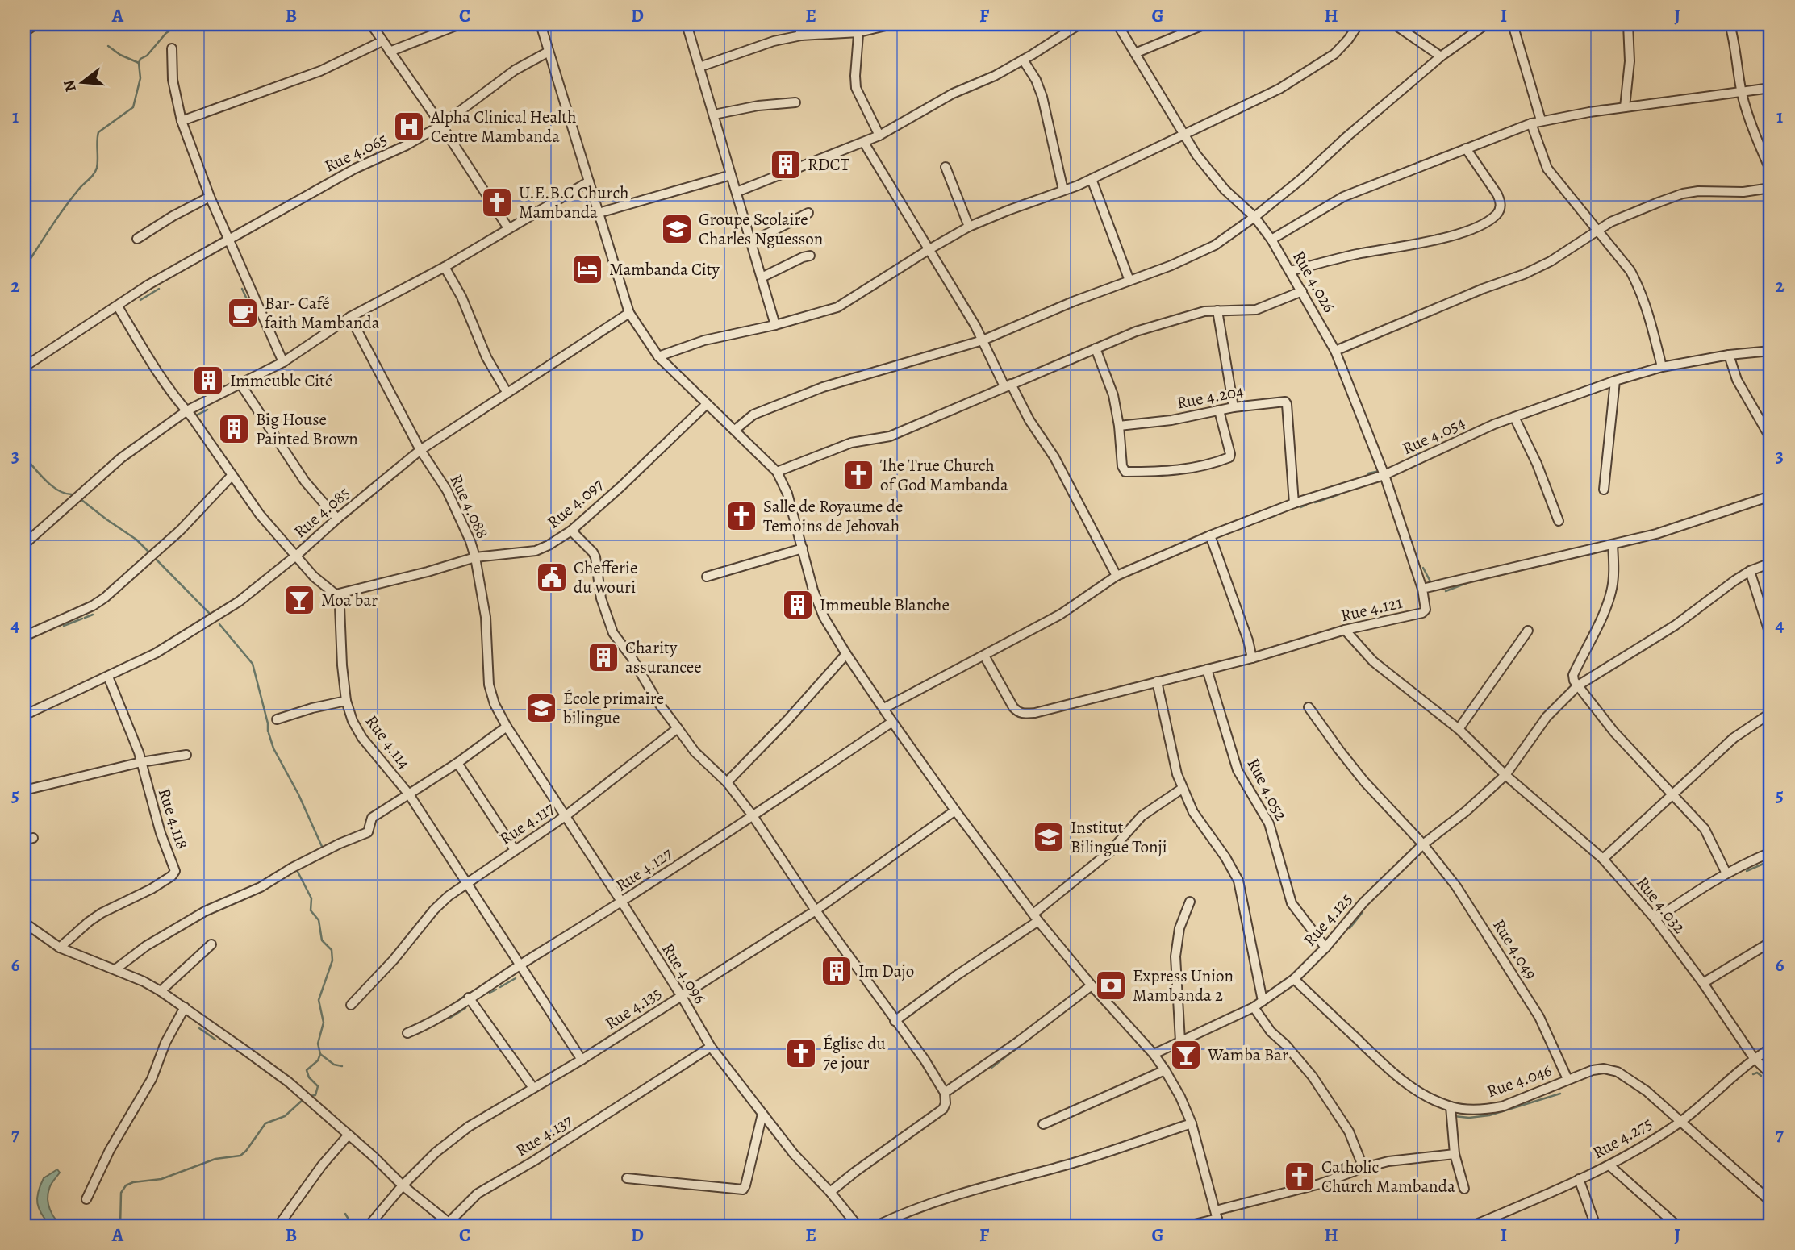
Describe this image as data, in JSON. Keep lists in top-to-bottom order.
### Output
{
  "streets": {
    "street": [
      "Rue 4.065",
      "Rue 4.026",
      "Rue 4.204",
      "Rue 4.054",
      "Rue 4.097",
      "Rue 4.088",
      "Rue 4.085",
      "Rue 4.121",
      "Rue 4.114",
      "Rue 4.052",
      "Rue 4.118",
      "Rue 4.117",
      "Rue 4.127",
      "Rue 4.032",
      "Rue 4.125",
      "Rue 4.049",
      "Rue 4.096",
      "Rue 4.135",
      "Rue 4.046",
      "Rue 4.137",
      "Rue 4.275"
    ]
  },
  "crossings": [
    ["Rue 4.026", "Rue 4.054"],
    ["Rue 4.026", "Rue 4.121"],
    ["Rue 4.204", "Rue 4.054"],
    ["Rue 4.054", "Rue 4.121"],
    ["Rue 4.097", "Rue 4.088"],
    ["Rue 4.097", "Rue 4.114"],
    ["Rue 4.088", "Rue 4.085"],
    ["Rue 4.088", "Rue 4.096"],
    ["Rue 4.085", "Rue 4.118"],
    ["Rue 4.121", "Rue 4.052"],
    ["Rue 4.121", "Rue 4.032"],
    ["Rue 4.114", "Rue 4.117"],
    ["Rue 4.114", "Rue 4.127"],
    ["Rue 4.114", "Rue 4.135"],
    ["Rue 4.052", "Rue 4.125"],
    ["Rue 4.118", "Rue 4.137"],
    ["Rue 4.117", "Rue 4.096"],
    ["Rue 4.127", "Rue 4.096"],
    ["Rue 4.032", "Rue 4.125"],
    ["Rue 4.032", "Rue 4.275"],
    ["Rue 4.125", "Rue 4.049"],
    ["Rue 4.125", "Rue 4.046"],
    ["Rue 4.049", "Rue 4.046"],
    ["Rue 4.096", "Rue 4.135"],
    ["Rue 4.096", "Rue 4.137"],
    ["Rue 4.135", "Rue 4.137"],
    ["Rue 4.046", "Rue 4.275"]
  ],
  "places": {
    "hospital": ["Alpha Clinical Health Centre Mambanda"],
    "building": [
      "RDCT",
      "Immeuble Cité",
      "Big House Painted Brown",
      "Immeuble Blanche",
      "Charity assurancee",
      "Im Dajo"
    ],
    "church": [
      "U.E.B.C Church Mambanda",
      "The True Church of God Mambanda",
      "Salle de Royaume de Temoins de Jehovah",
      "Église du 7e jour",
      "Catholic Church Mambanda"
    ],
    "school or university": ["Groupe Scolaire Charles Nguesson", "École primaire bilingue", "Institut Bilingue Tonji"],
    "hotel": ["Mambanda City"],
    "cafe": ["Bar- Café faith Mambanda"],
    "public building": ["Chefferie du wouri"],
    "bar": ["Moa bar", "Wamba Bar"],
    "bank": ["Express Union Mambanda 2"]
  },
  "north": "left",
  "grid": {
    "columns": [
      "A",
      "B",
      "C",
      "D",
      "E",
      "F",
      "G",
      "H",
      "I",
      "J"
    ],
    "rows": [
      "1",
      "2",
      "3",
      "4",
      "5",
      "6",
      "7"
    ]
  }
}
